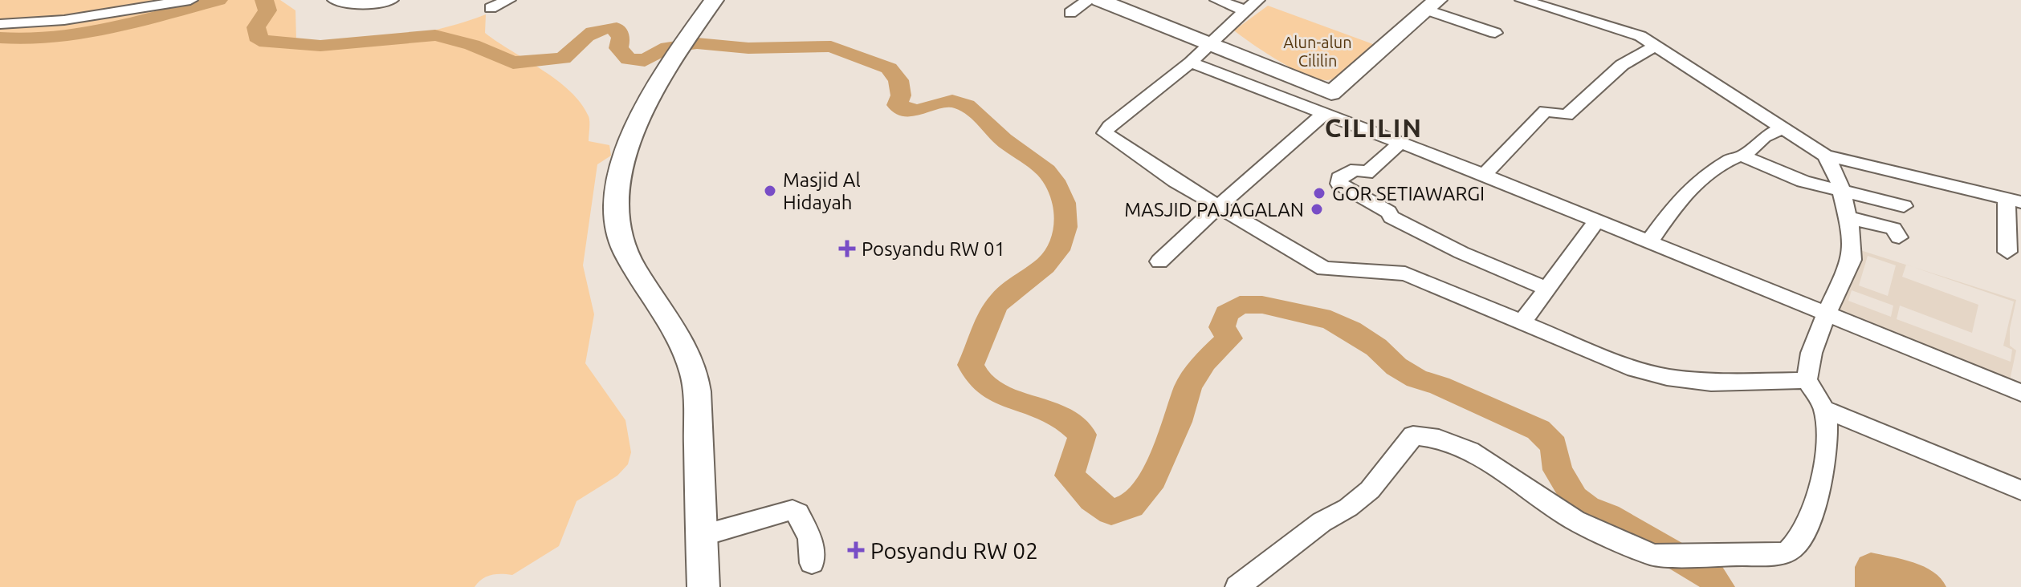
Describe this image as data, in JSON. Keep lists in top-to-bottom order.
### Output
{
  "districts": ["CILILIN"],
  "parks": ["Alun-alun Cililin"],
  "places": {
    "other": ["Masjid Al Hidayah", "GOR SETIAWARGI", "MASJID PAJAGALAN"],
    "health": ["Posyandu RW 01", "Posyandu RW 02"]
  }
}
